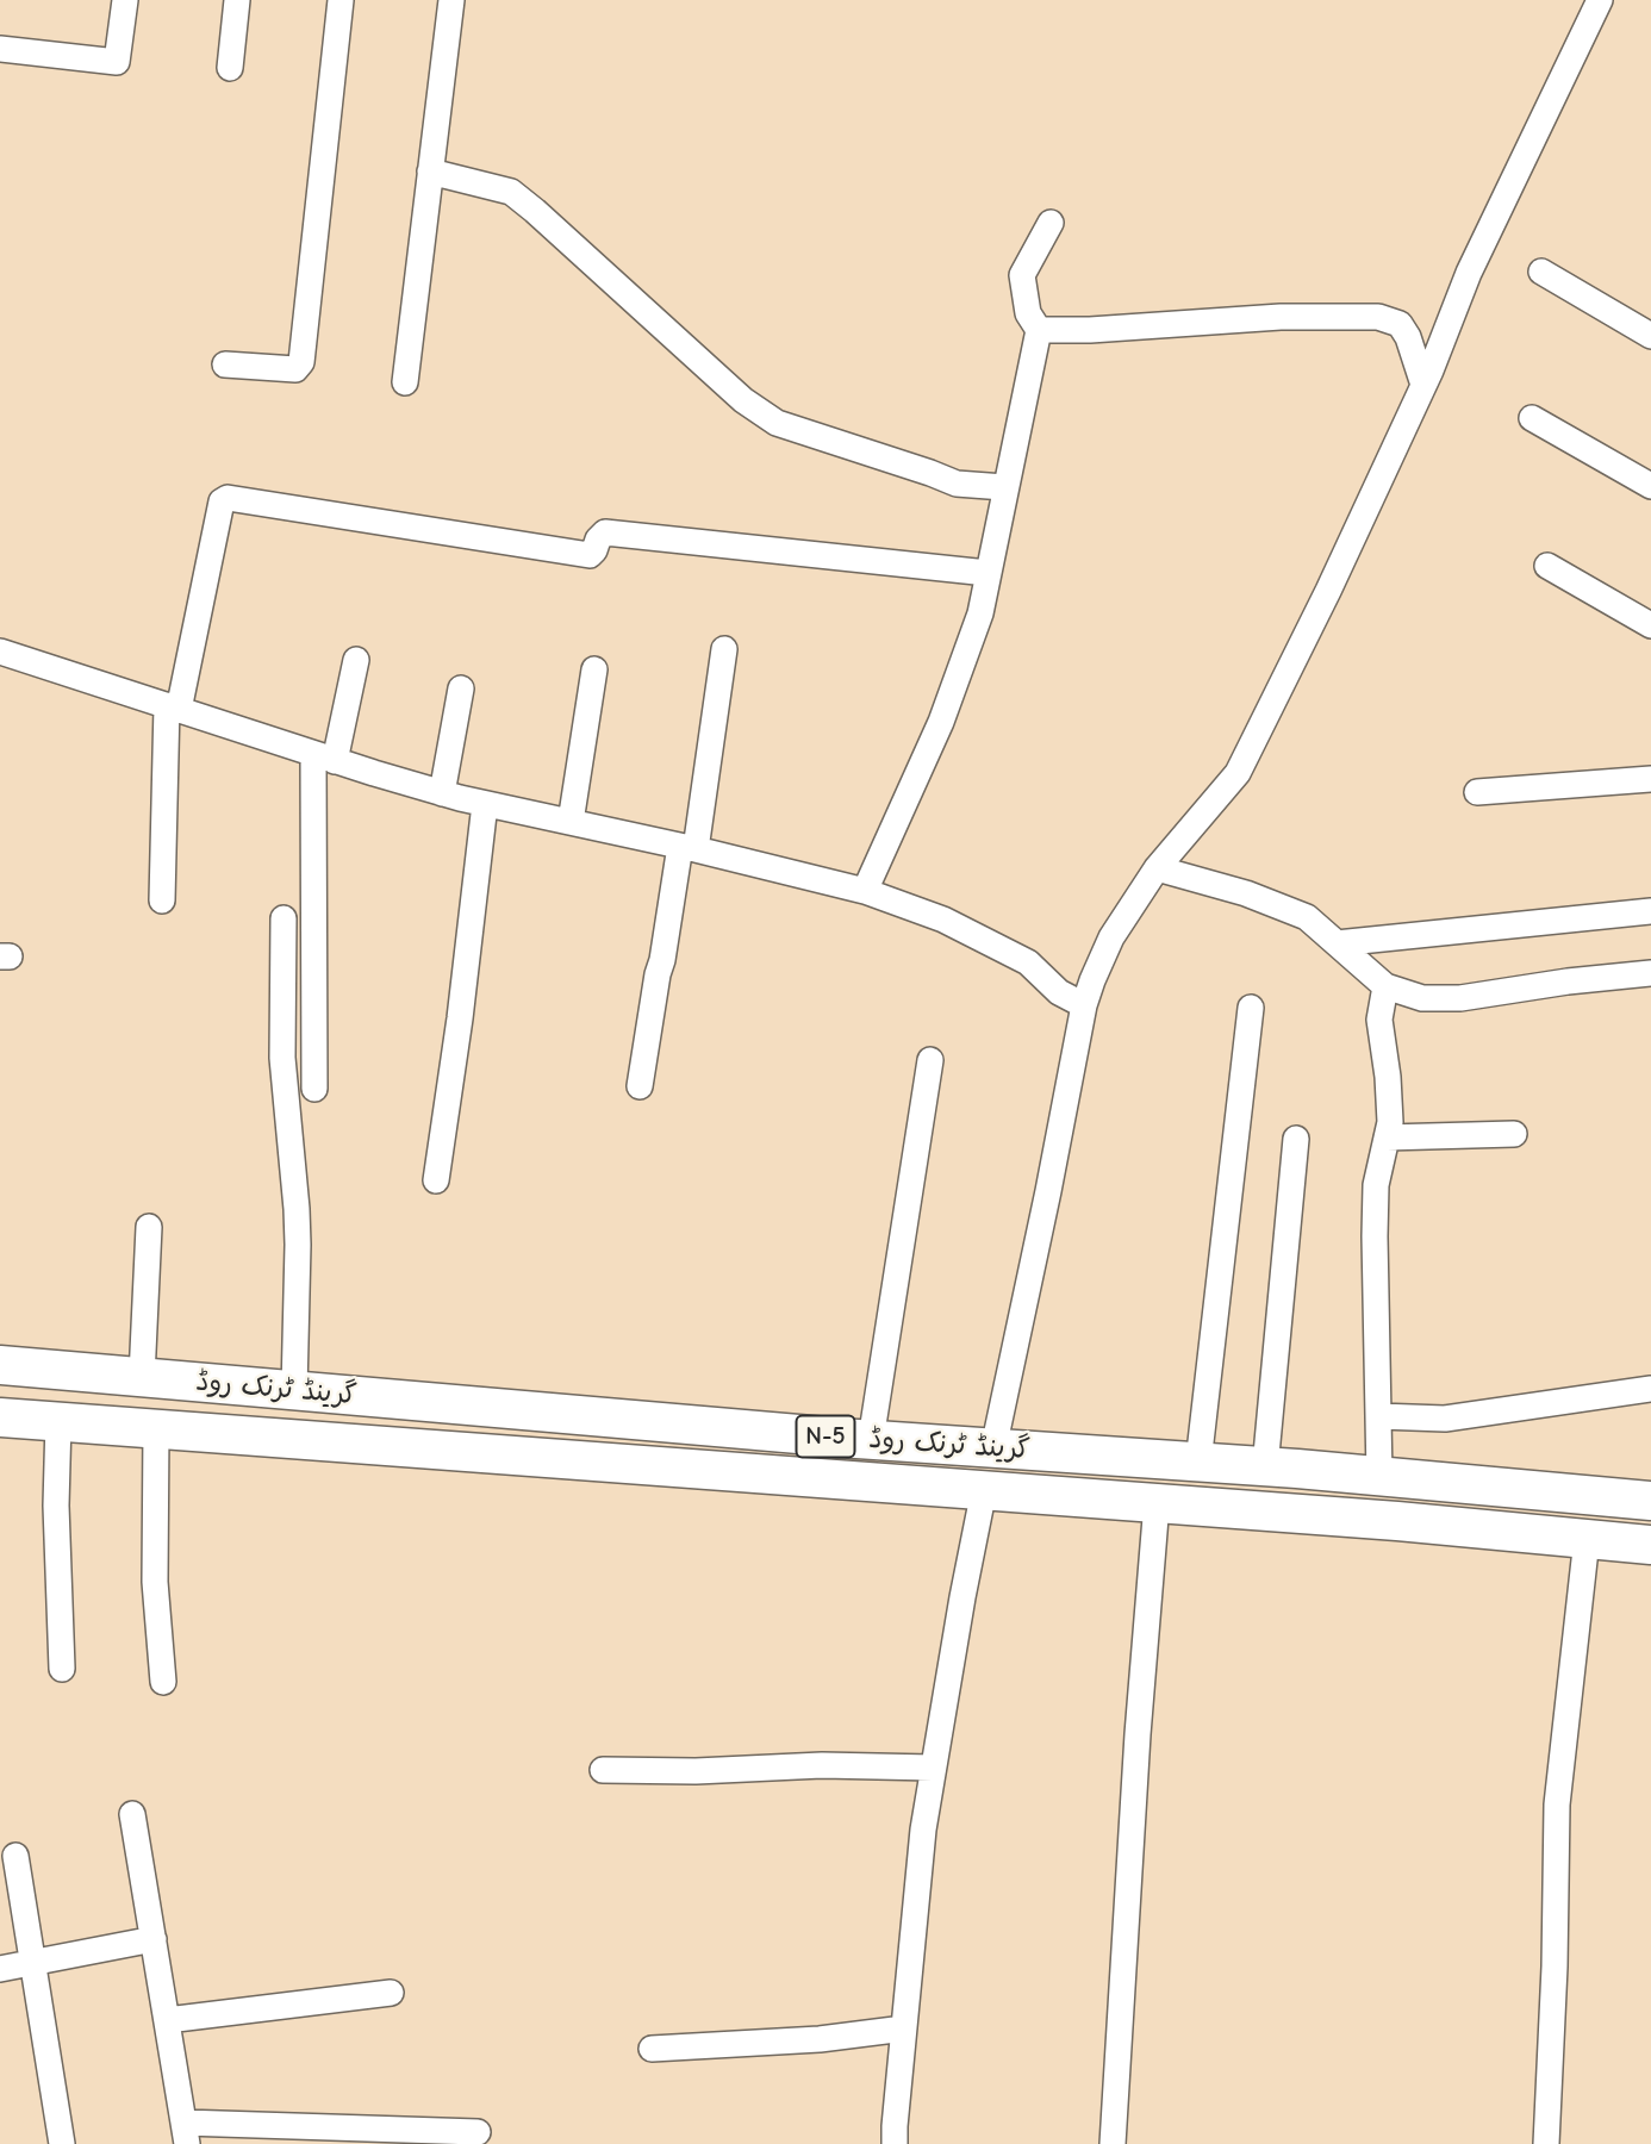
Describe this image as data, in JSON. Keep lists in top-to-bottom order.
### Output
{
  "streets": {
    "highway": ["گرینڈ ٹرنک روڈ", "N-5"]
  }
}
